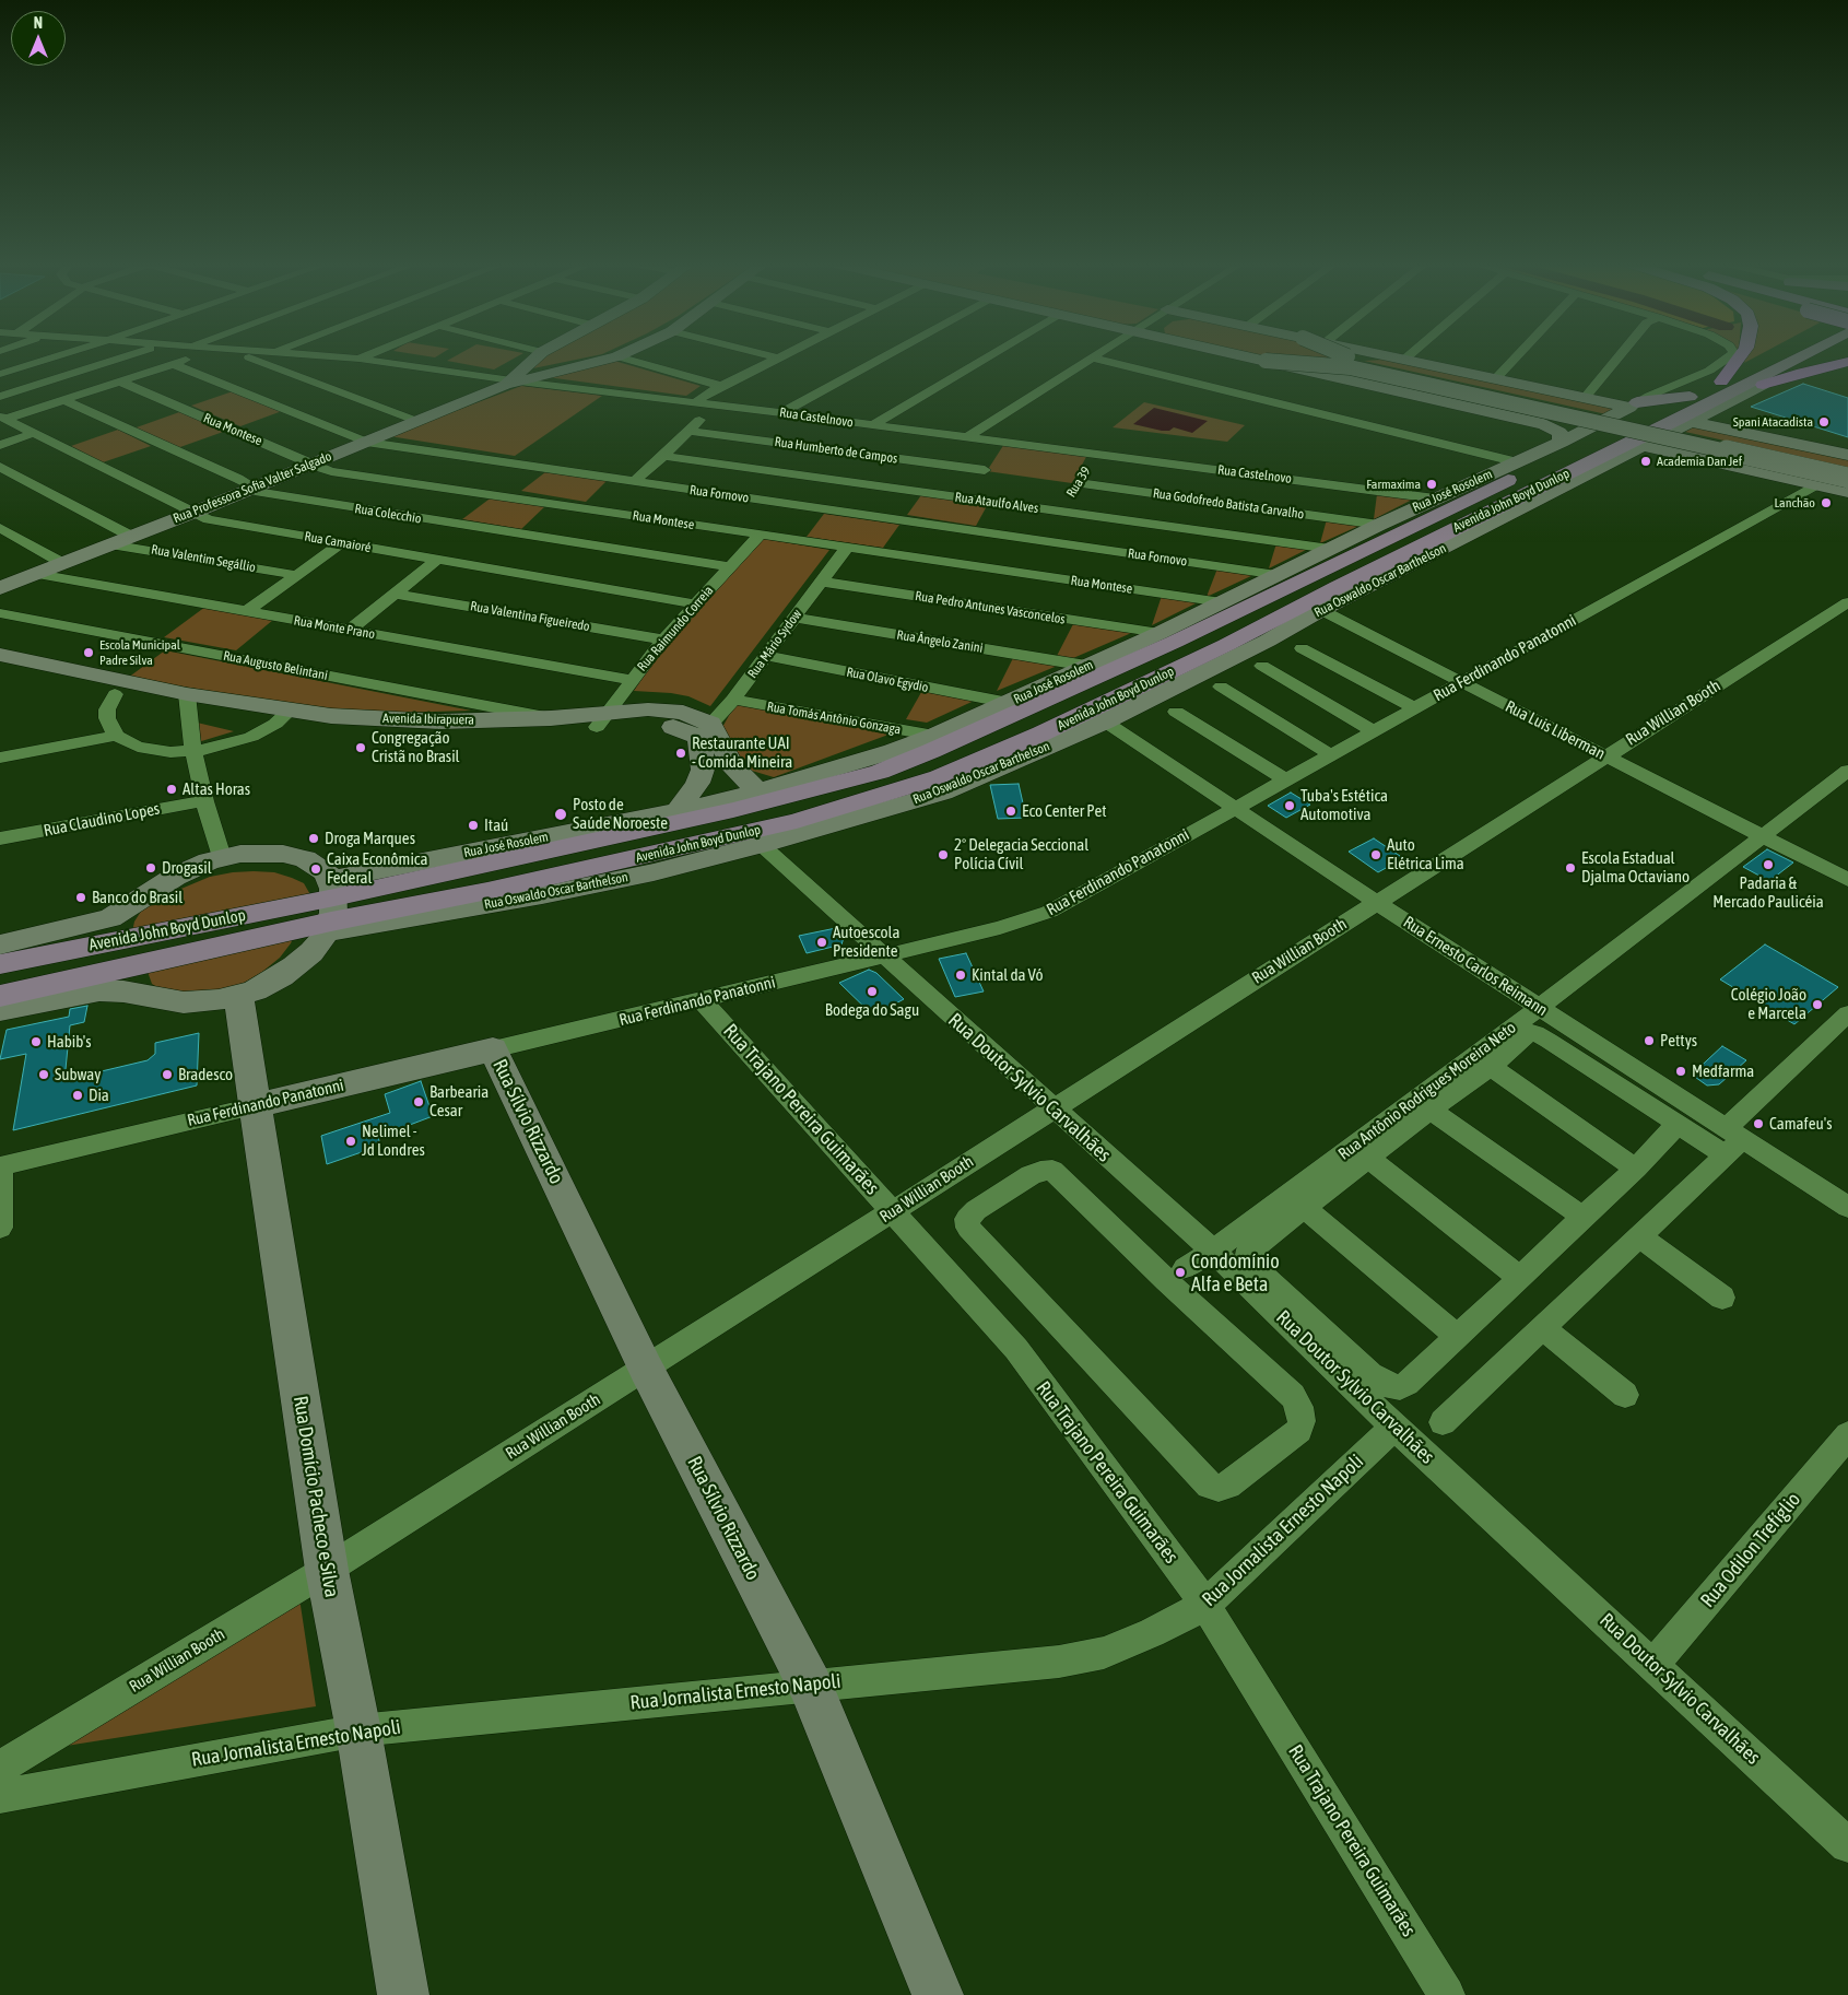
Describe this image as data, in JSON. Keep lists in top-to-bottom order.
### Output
{
  "streets": {
    "main road": ["Avenida John Boyd Dunlop"],
    "street": [
      "Rua Castelnovo",
      "Rua Montese",
      "Rua Humberto de Campos",
      "Rua 39",
      "Rua Professora Sofia Valter Salgado",
      "Rua José Rosolem",
      "Rua Fornovo",
      "Rua Ataulfo Alves",
      "Rua Godofredo Batista Carvalho",
      "Rua Colecchio",
      "Rua Camaioré",
      "Rua Valentim Segállio",
      "Rua Oswaldo Oscar Barthelson",
      "Rua Pedro Antunes Vasconcelos",
      "Rua Valentina Figueiredo",
      "Rua Monte Prano",
      "Rua Raimundo Correia",
      "Rua Ângelo Zanini",
      "Rua Mário Sydow",
      "Rua Ferdinando Panatonni",
      "Rua Augusto Belintani",
      "Rua Olavo Egydio",
      "Rua Willian Booth",
      "Rua Tomás Antônio Gonzaga",
      "Avenida Ibirapuera",
      "Rua Luis Liberman",
      "Rua Claudino Lopes",
      "Rua Ernesto Carlos Reimann",
      "Rua Doutor Sylvio Carvalhães",
      "Rua Antônio Rodrigues Moreira Neto",
      "Rua Trajano Pereira Guimarães",
      "Rua Sílvio Rizzardo",
      "Rua Domício Pacheco e Silva",
      "Rua Jornalista Ernesto Napoli",
      "Rua Odilon Trefíglio"
    ]
  },
  "crossings": [
    ["Rua Castelnovo", "Rua 39"],
    ["Rua Castelnovo", "Rua Professora Sofia Valter Salgado"],
    ["Rua Castelnovo", "Rua José Rosolem"],
    ["Rua Montese", "Rua Professora Sofia Valter Salgado"],
    ["Rua Montese", "Rua José Rosolem"],
    ["Rua Montese", "Rua Raimundo Correia"],
    ["Rua Montese", "Rua Mário Sydow"],
    ["Rua 39", "Rua Ataulfo Alves"],
    ["Rua 39", "Rua Godofredo Batista Carvalho"],
    ["Rua Professora Sofia Valter Salgado", "Rua Fornovo"],
    ["Rua Professora Sofia Valter Salgado", "Rua Colecchio"],
    ["Rua Professora Sofia Valter Salgado", "Rua Camaioré"],
    ["Rua Professora Sofia Valter Salgado", "Rua Valentim Segállio"],
    ["Rua Professora Sofia Valter Salgado", "Rua Monte Prano"],
    ["Rua José Rosolem", "Rua Fornovo"],
    ["Rua José Rosolem", "Avenida John Boyd Dunlop"],
    ["Rua José Rosolem", "Rua Ataulfo Alves"],
    ["Rua José Rosolem", "Rua Godofredo Batista Carvalho"],
    ["Rua José Rosolem", "Rua Oswaldo Oscar Barthelson"],
    ["Rua José Rosolem", "Rua Pedro Antunes Vasconcelos"],
    ["Rua José Rosolem", "Rua Ângelo Zanini"],
    ["Rua José Rosolem", "Rua Olavo Egydio"],
    ["Rua José Rosolem", "Rua Tomás Antônio Gonzaga"],
    ["Avenida John Boyd Dunlop", "Rua Oswaldo Oscar Barthelson"],
    ["Rua Ataulfo Alves", "Rua Godofredo Batista Carvalho"],
    ["Rua Colecchio", "Rua Raimundo Correia"],
    ["Rua Camaioré", "Rua Raimundo Correia"],
    ["Rua Oswaldo Oscar Barthelson", "Rua Luis Liberman"],
    ["Rua Oswaldo Oscar Barthelson", "Rua Ernesto Carlos Reimann"],
    ["Rua Oswaldo Oscar Barthelson", "Rua Doutor Sylvio Carvalhães"],
    ["Rua Pedro Antunes Vasconcelos", "Rua Mário Sydow"],
    ["Rua Valentina Figueiredo", "Rua Raimundo Correia"],
    ["Rua Monte Prano", "Rua Raimundo Correia"],
    ["Rua Raimundo Correia", "Avenida Ibirapuera"],
    ["Rua Ângelo Zanini", "Rua Mário Sydow"],
    ["Rua Mário Sydow", "Rua Olavo Egydio"],
    ["Rua Mário Sydow", "Rua Tomás Antônio Gonzaga"],
    ["Rua Mário Sydow", "Avenida Ibirapuera"],
    ["Rua Ferdinando Panatonni", "Rua Luis Liberman"],
    ["Rua Ferdinando Panatonni", "Rua Ernesto Carlos Reimann"],
    ["Rua Ferdinando Panatonni", "Rua Doutor Sylvio Carvalhães"],
    ["Rua Ferdinando Panatonni", "Rua Trajano Pereira Guimarães"],
    ["Rua Ferdinando Panatonni", "Rua Sílvio Rizzardo"],
    ["Rua Ferdinando Panatonni", "Rua Domício Pacheco e Silva"],
    ["Rua Augusto Belintani", "Avenida Ibirapuera"],
    ["Rua Willian Booth", "Rua Luis Liberman"],
    ["Rua Willian Booth", "Rua Ernesto Carlos Reimann"],
    ["Rua Willian Booth", "Rua Doutor Sylvio Carvalhães"],
    ["Rua Willian Booth", "Rua Trajano Pereira Guimarães"],
    ["Rua Willian Booth", "Rua Sílvio Rizzardo"],
    ["Rua Willian Booth", "Rua Domício Pacheco e Silva"],
    ["Rua Luis Liberman", "Rua Antônio Rodrigues Moreira Neto"],
    ["Rua Ernesto Carlos Reimann", "Rua Antônio Rodrigues Moreira Neto"],
    ["Rua Doutor Sylvio Carvalhães", "Rua Antônio Rodrigues Moreira Neto"],
    ["Rua Doutor Sylvio Carvalhães", "Rua Jornalista Ernesto Napoli"],
    ["Rua Doutor Sylvio Carvalhães", "Rua Odilon Trefíglio"],
    ["Rua Trajano Pereira Guimarães", "Rua Jornalista Ernesto Napoli"],
    ["Rua Sílvio Rizzardo", "Rua Jornalista Ernesto Napoli"],
    ["Rua Domício Pacheco e Silva", "Rua Jornalista Ernesto Napoli"]
  ],
  "places": [
    "Spani Atacadista",
    "Academia Dan Jef",
    "Farmaxima",
    "Lanchão",
    "Escola Municipal Padre Silva",
    "Congregação Cristã no Brasil",
    "Restaurante UAI - Comida Mineira",
    "Altas Horas",
    "Tuba's Estética Automotiva",
    "Eco Center Pet",
    "Posto de Saúde Noroeste",
    "Itaú",
    "Droga Marques",
    "2° Delegacia Seccional Polícia Cívil",
    "Auto Elétrica Lima",
    "Padaria & Mercado Paulicéia",
    "Drogasil",
    "Escola Estadual Djalma Octaviano",
    "Caixa Econômica Federal",
    "Banco do Brasil",
    "Autoescola Presidente",
    "Kintal da Vó",
    "Bodega do Sagu",
    "Colégio João e Marcela",
    "Pettys",
    "Habib's",
    "Medfarma",
    "Subway",
    "Bradesco",
    "Dia",
    "Barbearia Cesar",
    "Camafeu's",
    "Nelimel - Jd Londres",
    "Condomínio Alfa e Beta"
  ],
  "north": "top"
}
